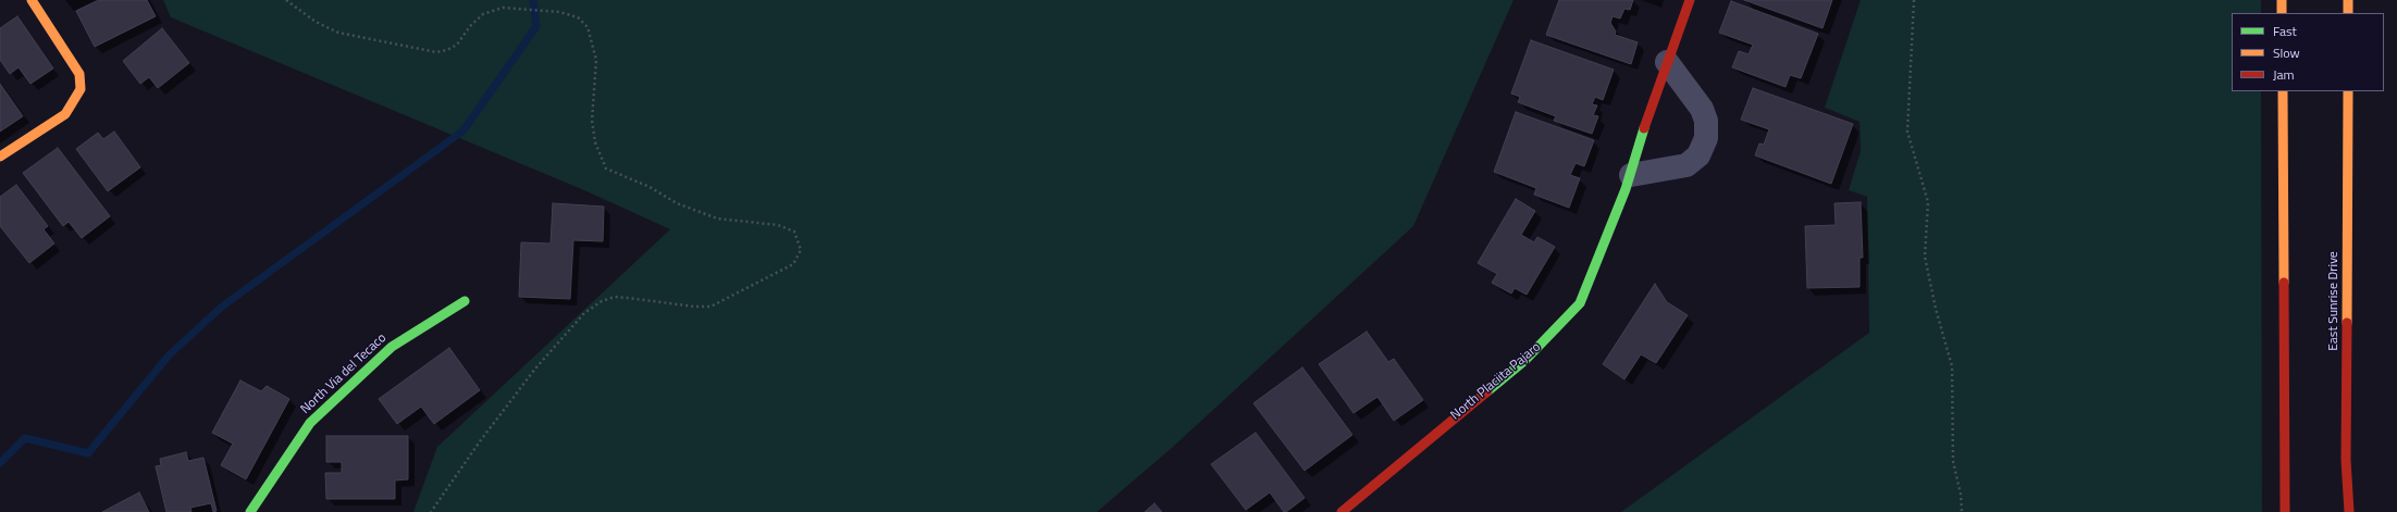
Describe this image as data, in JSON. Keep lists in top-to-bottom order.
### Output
{
  "streets": {
    "street": ["East Sunrise Drive", "North Via del Tecaco", "North Placiita Pajaro"]
  },
  "legend": ["Fast", "Slow", "Jam"]
}
